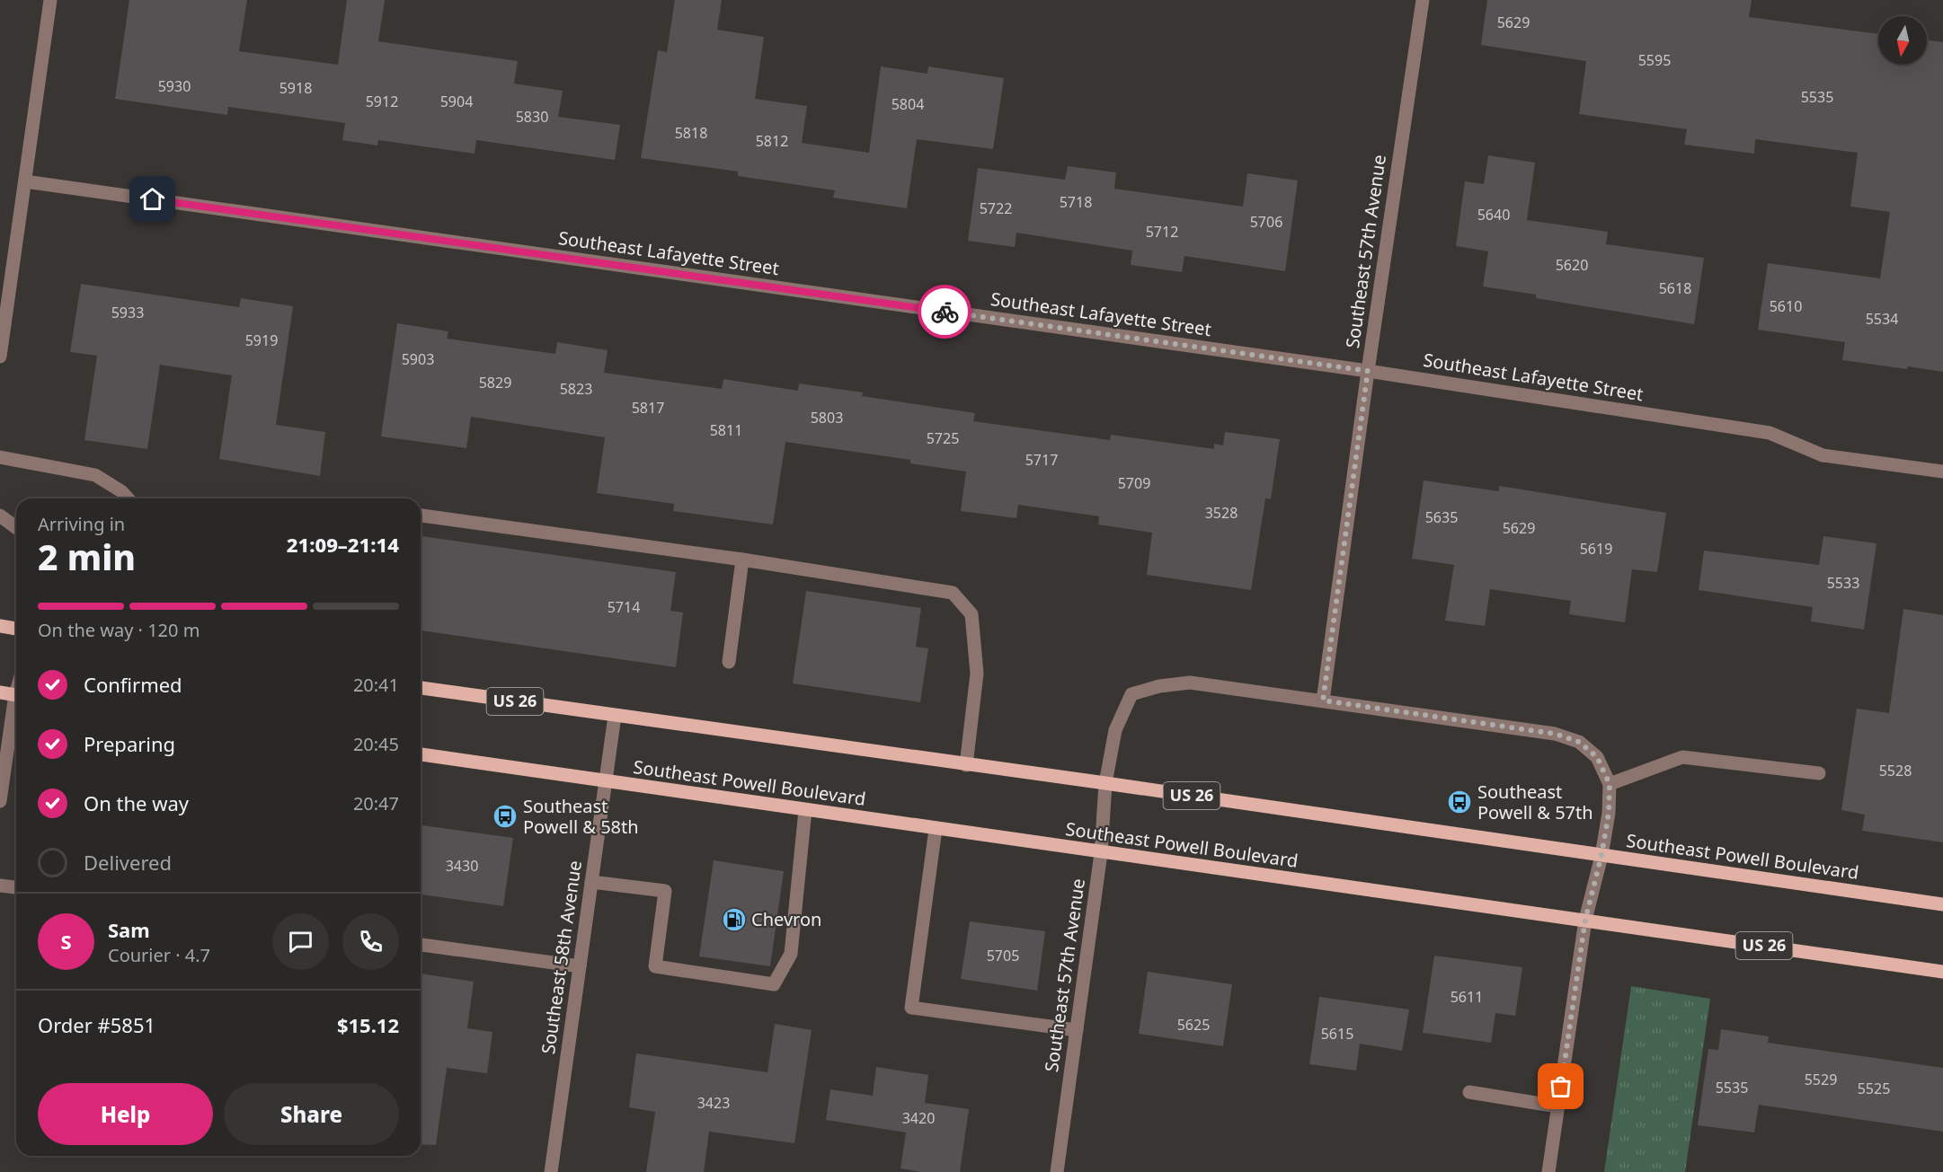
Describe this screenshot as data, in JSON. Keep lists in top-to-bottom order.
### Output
{
  "streets": {
    "main road": ["US 26", "Southeast Powell Boulevard"],
    "street": ["Southeast 57th Avenue", "Southeast Lafayette Street", "Southeast 58th Avenue"]
  },
  "crossings": [
    ["Southeast 57th Avenue", "Southeast Lafayette Street"],
    ["Southeast 57th Avenue", "Southeast Powell Boulevard"],
    ["Southeast Powell Boulevard", "Southeast 58th Avenue"]
  ],
  "places": {
    "bus stop": ["Southeast Powell & 57th", "Southeast Powell & 58th"],
    "fuel station": ["Chevron"]
  },
  "house_numbers": [
    "5629",
    "5595",
    "5930",
    "5918",
    "5535",
    "5912",
    "5904",
    "5804",
    "5830",
    "5818",
    "5812",
    "5718",
    "5722",
    "5640",
    "5706",
    "5712",
    "5620",
    "5618",
    "5610",
    "5933",
    "5534",
    "5919",
    "5903",
    "5829",
    "5823",
    "5817",
    "5803",
    "5811",
    "5725",
    "5717",
    "5709",
    "3528",
    "5635",
    "5629",
    "5619",
    "5533",
    "5714",
    "5528",
    "3430",
    "5705",
    "5611",
    "5625",
    "5615",
    "5529",
    "5535",
    "5525",
    "3423",
    "3420"
  ],
  "north": "bottom",
  "page": {
    "heading": ["2 min", "Arriving in", "21:09–21:14"],
    "panel": [
      "Sam",
      "Courier · 4.7",
      "Order #5851",
      "$15.12"
    ],
    "bar": "On the way · 120 m",
    "list": [
      ["Confirmed", "20:41"],
      ["Preparing", "20:45"],
      ["On the way", "20:47"],
      "Delivered"
    ],
    "round": "S",
    "buttons": ["Help", "Share"]
  }
}
